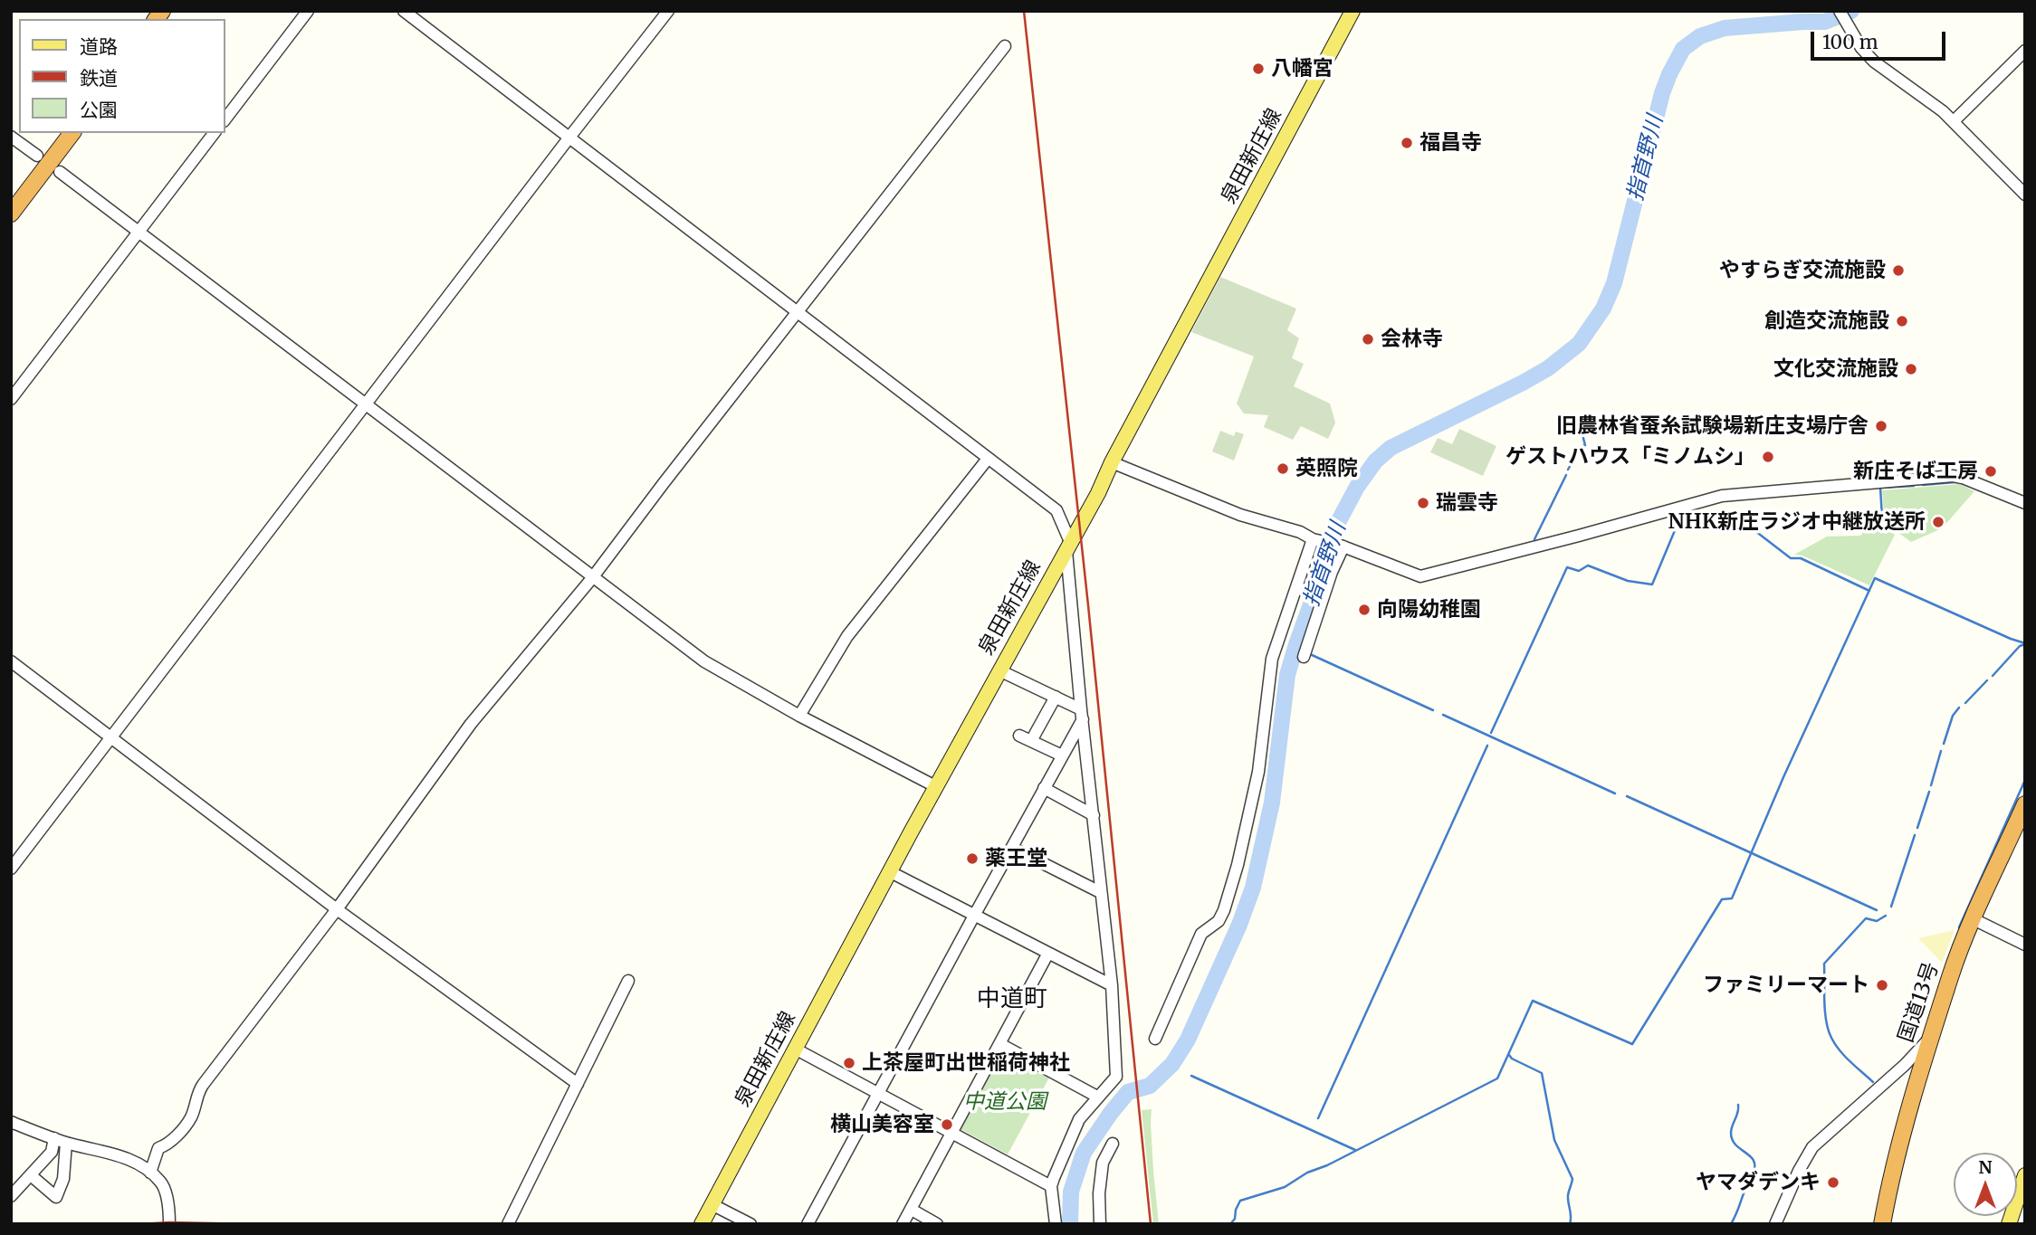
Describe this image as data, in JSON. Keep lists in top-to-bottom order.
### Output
{
  "streets": {
    "highway": ["国道13号"],
    "main road": ["泉田新庄線"]
  },
  "districts": ["中道町"],
  "water": ["指首野川"],
  "parks": ["中道公園"],
  "places": [
    "八幡宮",
    "福昌寺",
    "やすらぎ交流施設",
    "創造交流施設",
    "会林寺",
    "文化交流施設",
    "旧農林省蚕糸試験場新庄支場庁舎",
    "ゲストハウス「ミノムシ」",
    "英照院",
    "新庄そば工房",
    "瑞雲寺",
    "NHK新庄ラジオ中継放送所",
    "向陽幼稚園",
    "薬王堂",
    "ファミリーマート",
    "上茶屋町出世稲荷神社",
    "横山美容室",
    "ヤマダデンキ"
  ],
  "legend": ["道路", "鉄道", "公園"],
  "scale_bar": "100 m",
  "north": "top"
}
